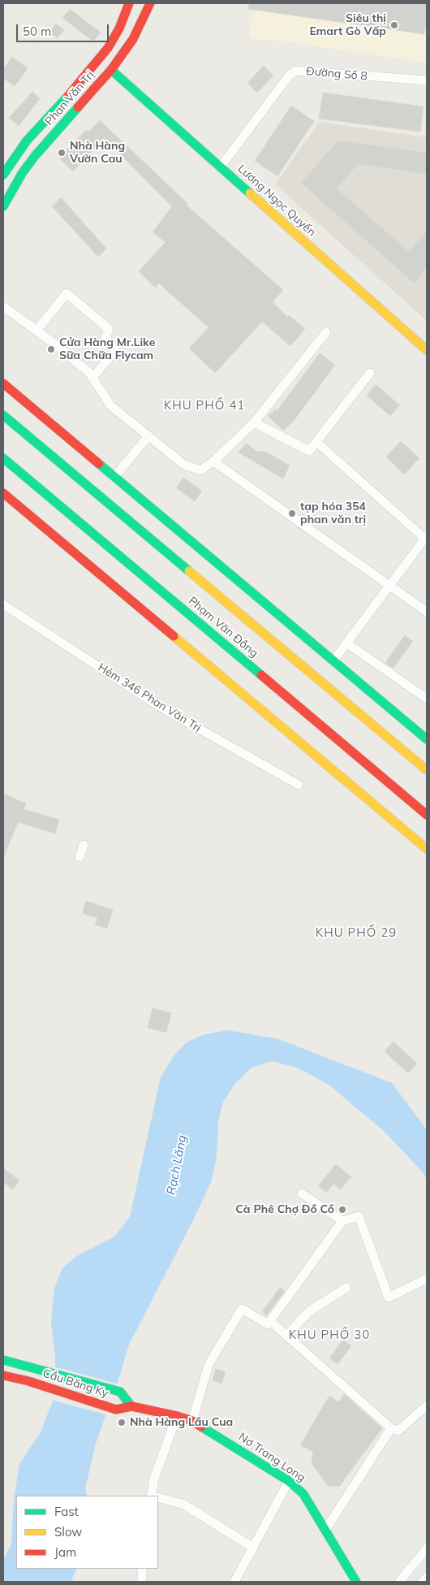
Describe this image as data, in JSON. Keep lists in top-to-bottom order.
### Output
{
  "streets": {
    "main road": [
      "Phan Văn Trị",
      "Lương Ngọc Quyến",
      "Phạm Văn Đồng",
      "Cầu Băng Ky",
      "Nơ Trang Long"
    ],
    "street": ["Đường Số 8", "Hẻm 346 Phan Văn Trị"]
  },
  "crossings": [
    ["Đường Số 8", "Lương Ngọc Quyến"],
    ["Phan Văn Trị", "Lương Ngọc Quyến"],
    ["Cầu Băng Ky", "Nơ Trang Long"]
  ],
  "districts": ["KHU PHỐ 41", "KHU PHỐ 29", "KHU PHỐ 30"],
  "water": ["Rạch Lăng"],
  "places": [
    "Siêu thị Emart Gò Vấp",
    "Nhà Hàng Vườn Cau",
    "Cửa Hàng Mr.Like Sữa Chữa Flycam",
    "tạp hóa 354 phan văn trị",
    "Cà Phê Chợ Đồ Cổ",
    "Nhà Hàng Lẩu Cua"
  ],
  "legend": ["Fast", "Slow", "Jam"],
  "scale_bar": "50 m"
}
